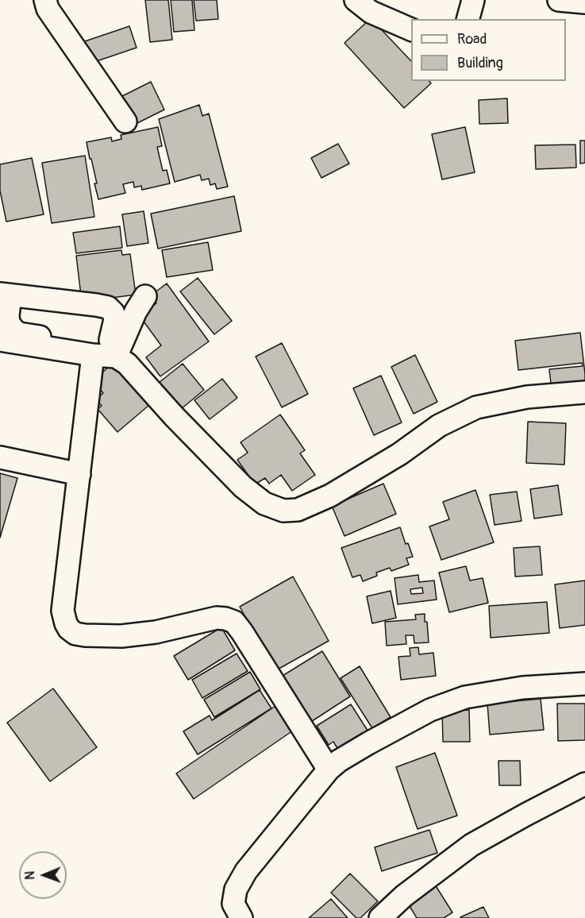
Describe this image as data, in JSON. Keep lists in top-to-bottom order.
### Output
{
  "legend": ["Road", "Building"],
  "north": "left"
}
